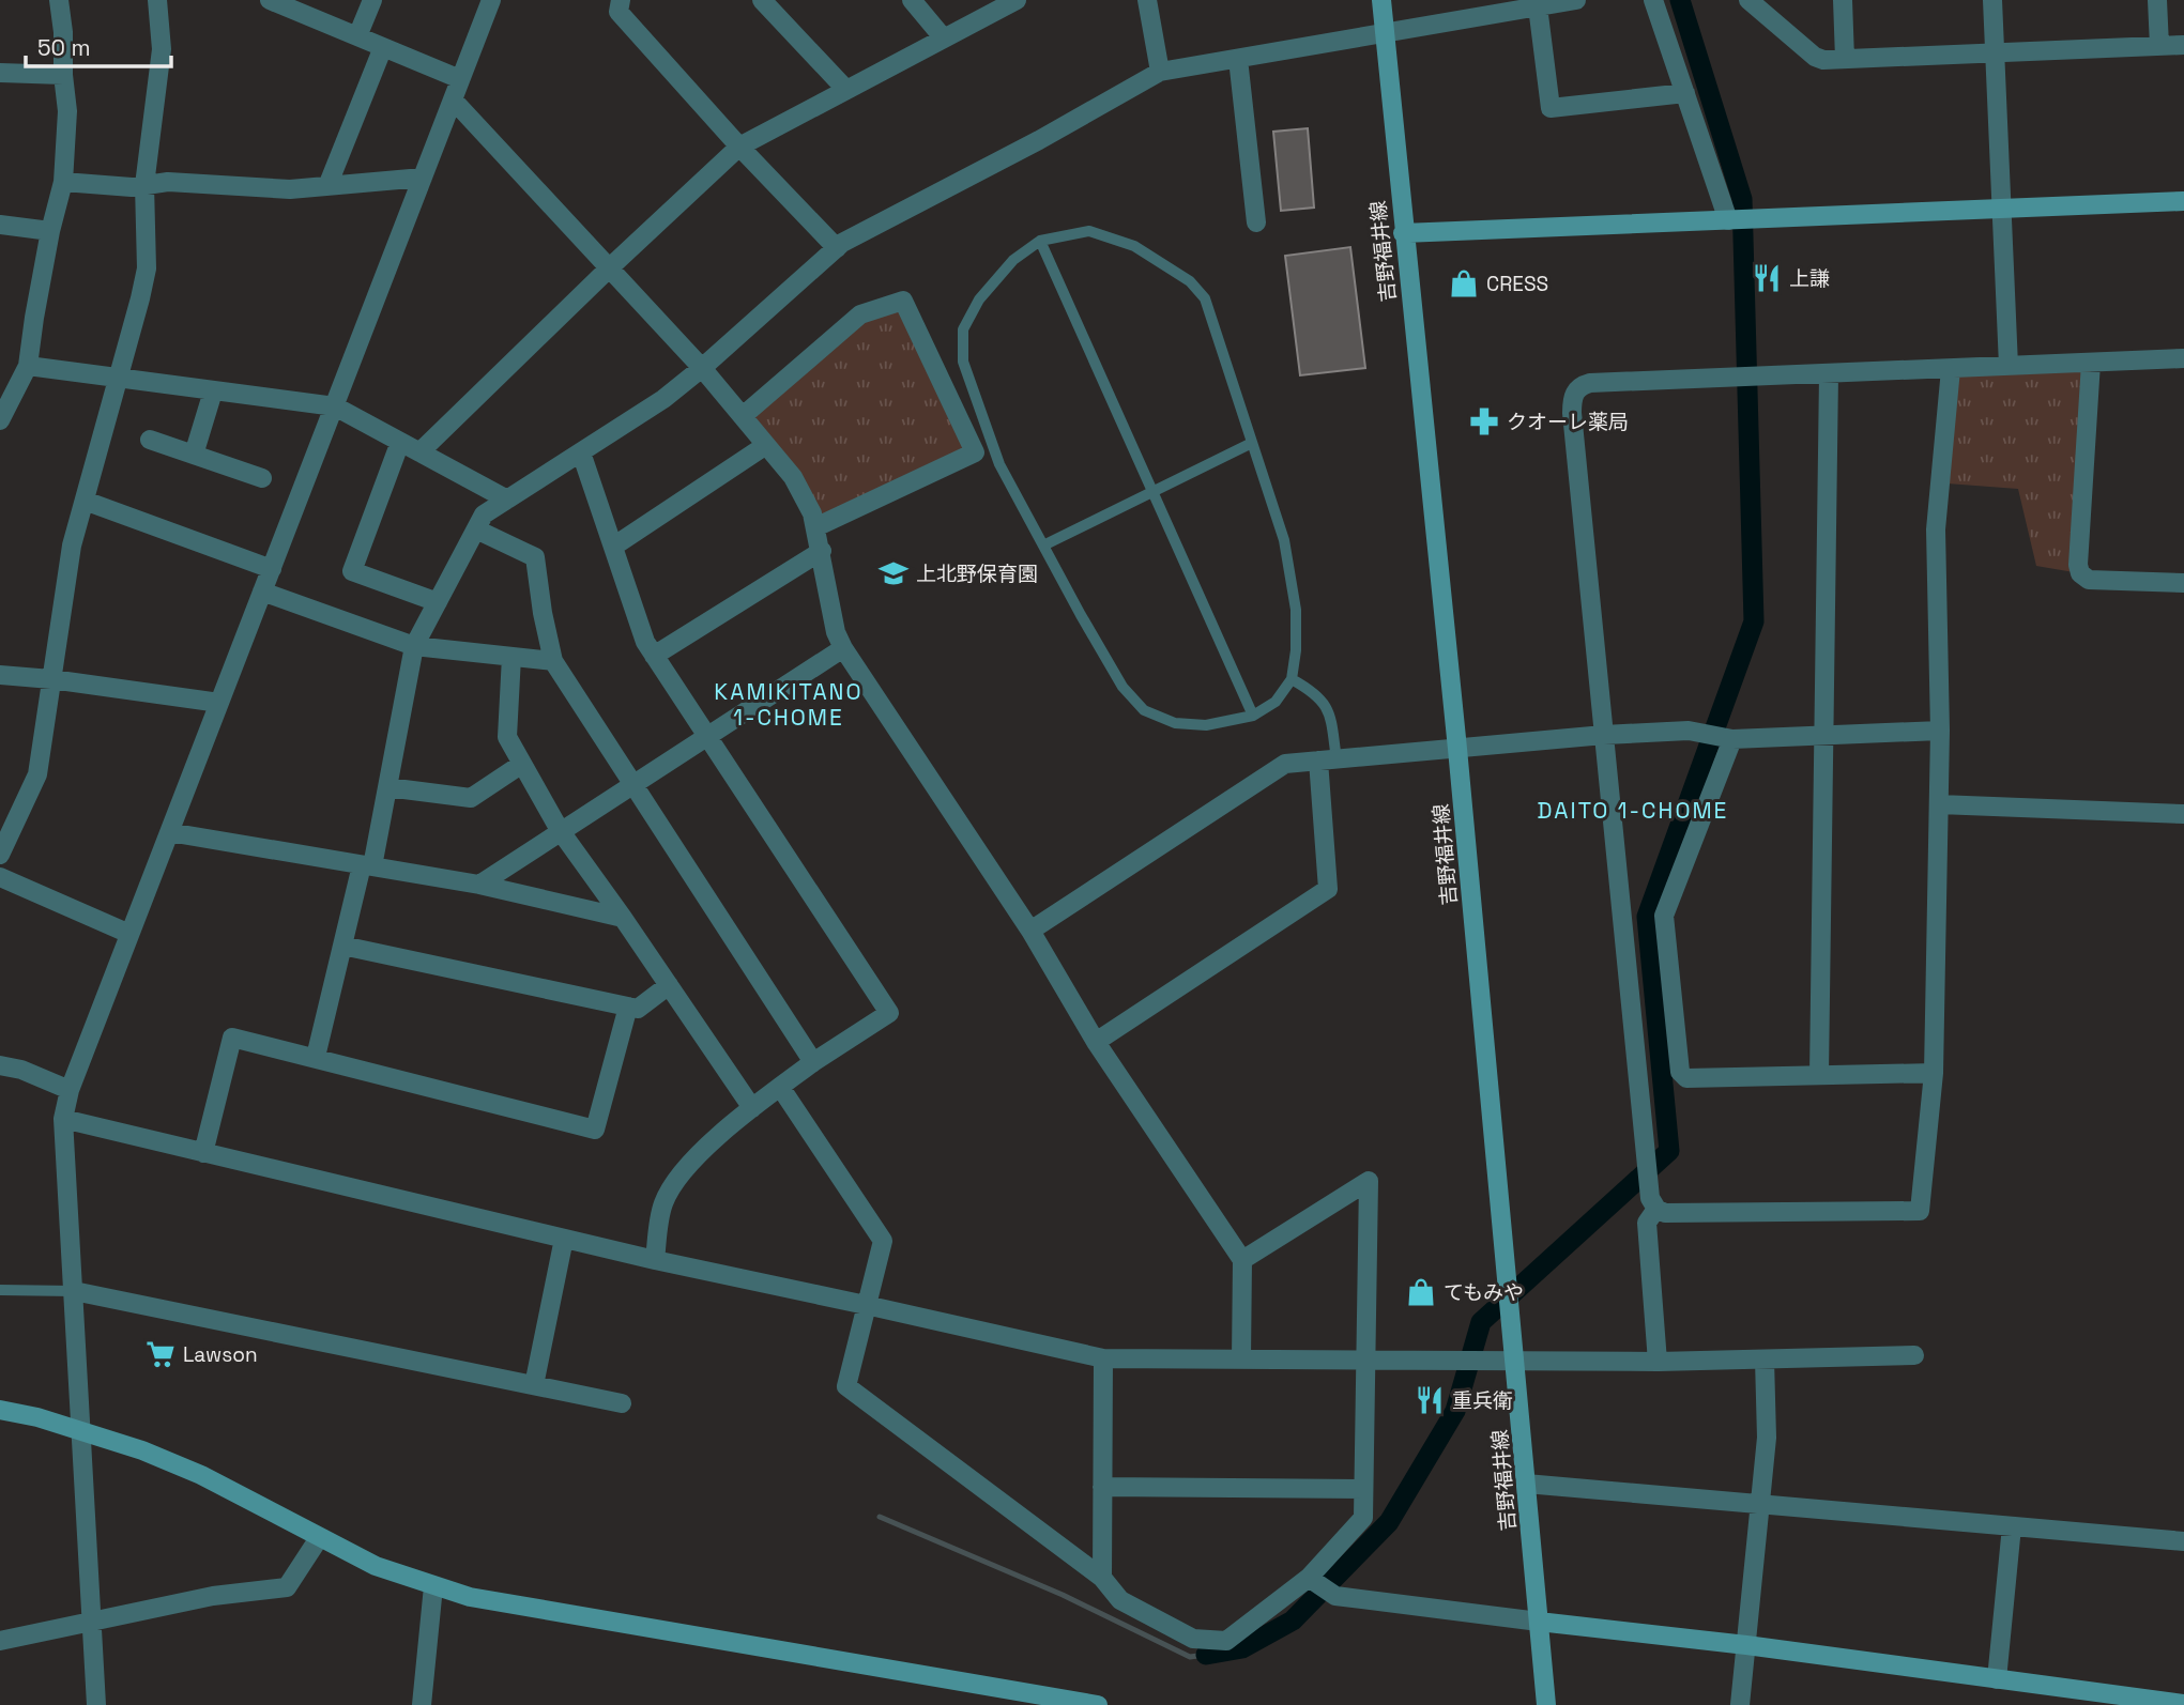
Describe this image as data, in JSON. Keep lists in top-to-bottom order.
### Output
{
  "streets": {
    "street": ["吉野福井線"]
  },
  "districts": ["KAMIKITANO 1-CHOME", "DAITO 1-CHOME"],
  "places": {
    "restaurant": ["上謙", "重兵衛"],
    "shop": ["CRESS", "てもみや"],
    "pharmacy": ["クオーレ薬局"],
    "school or university": ["上北野保育園"],
    "supermarket": ["Lawson"]
  },
  "scale_bar": "50 m"
}
